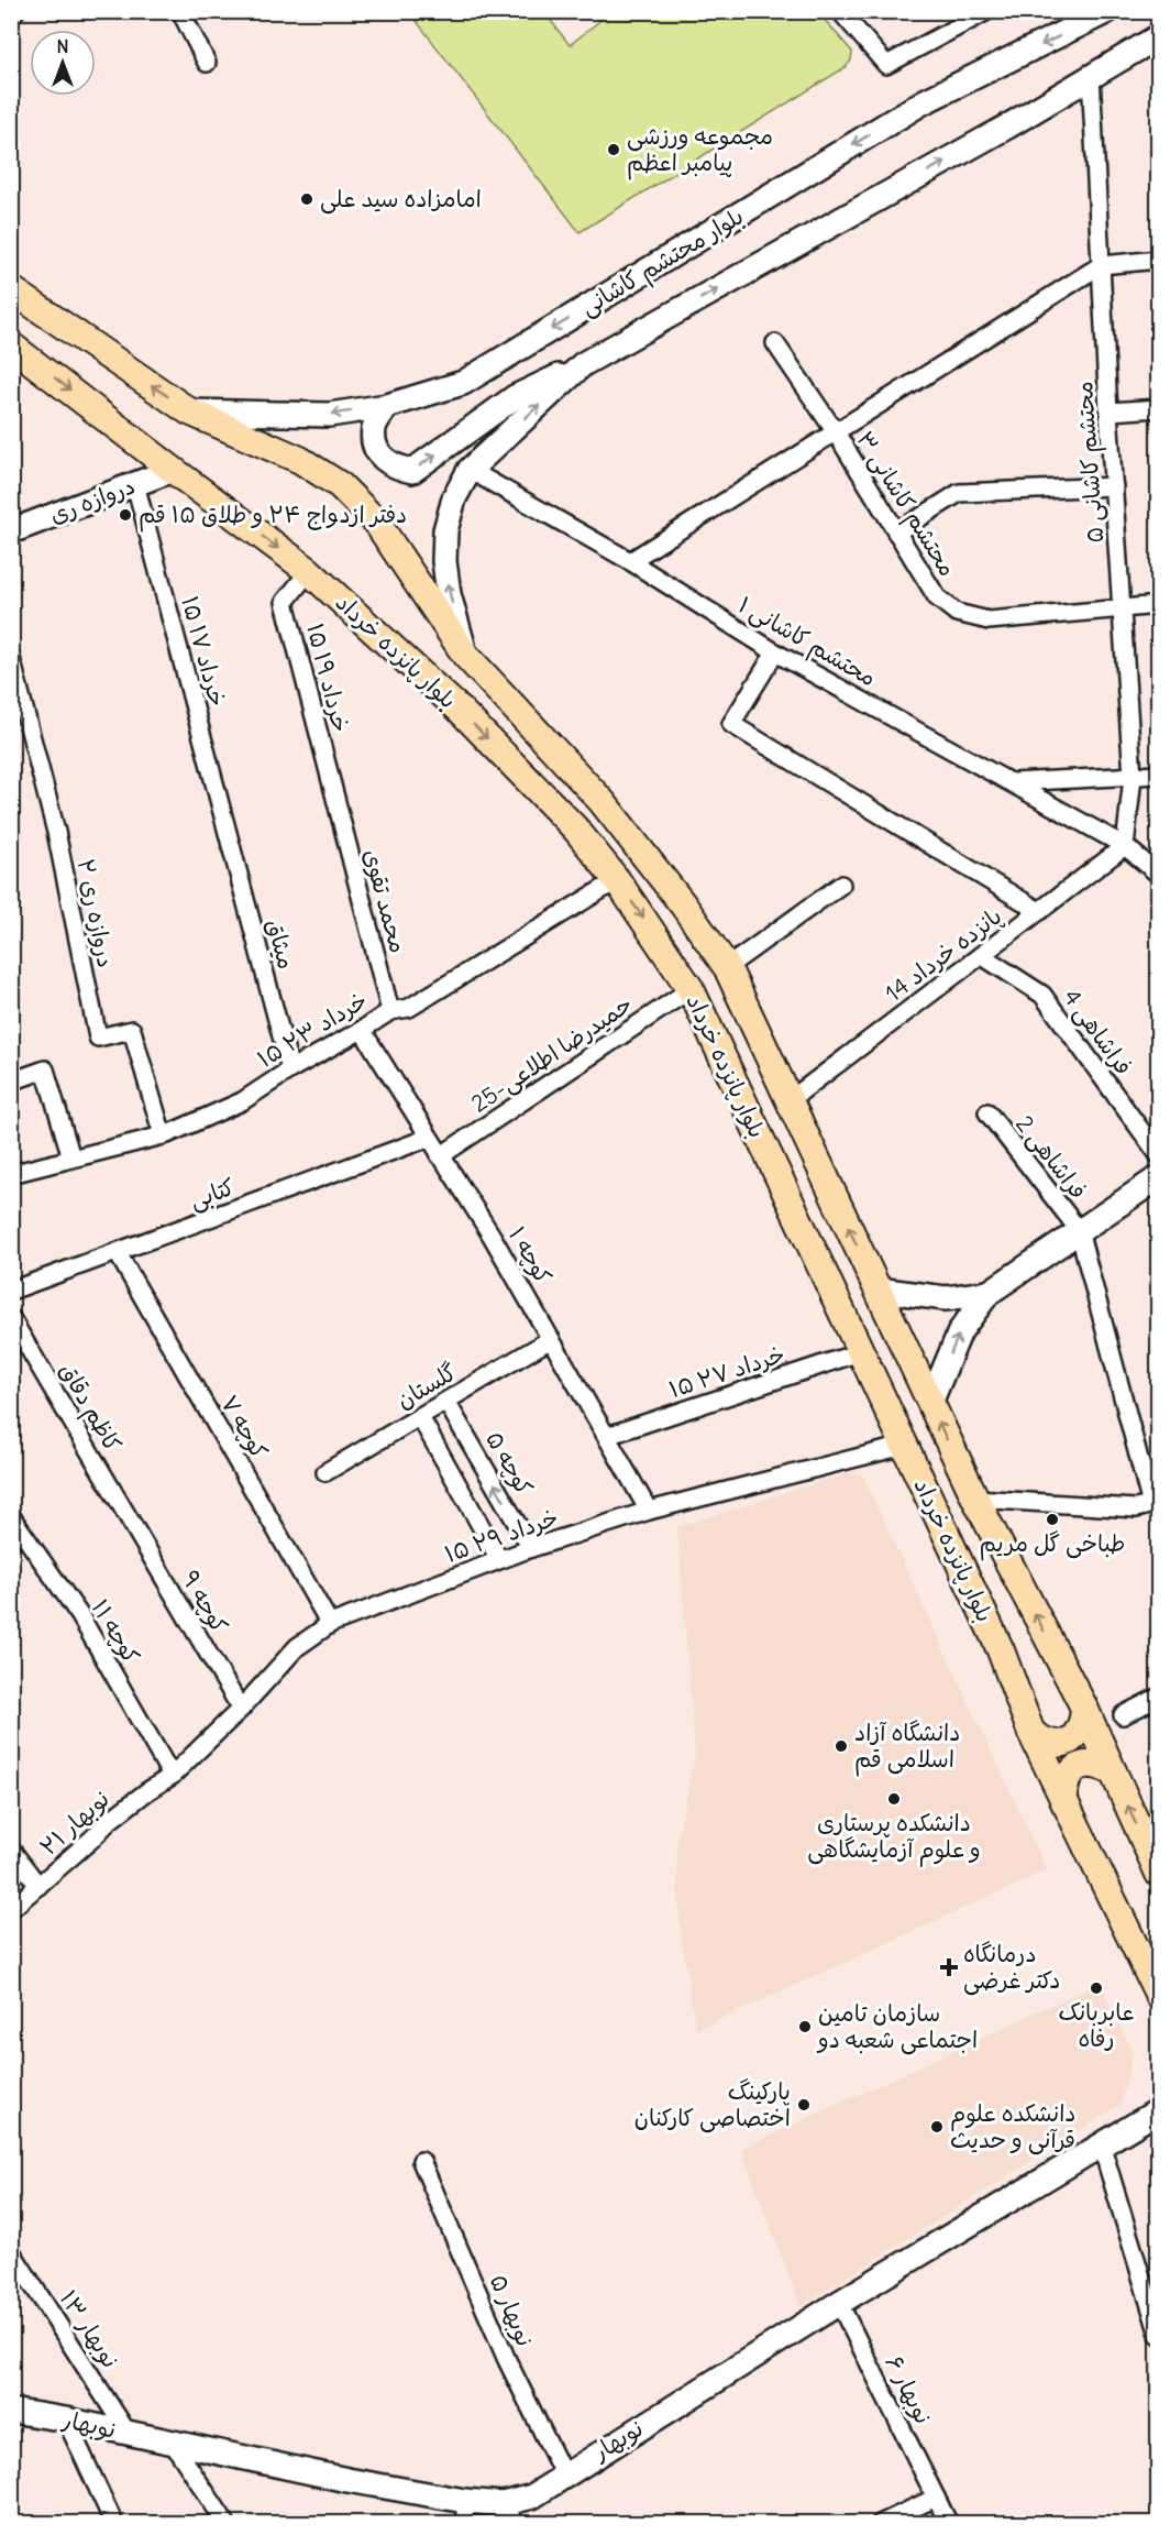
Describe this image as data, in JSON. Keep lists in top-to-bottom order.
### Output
{
  "streets": {
    "main road": [
      "بلوار محتشم کاشانی",
      "دروازه ری",
      "بلوار پانزده خرداد",
      "نوبهار"
    ],
    "street": [
      "محتشم کاشانی ۵",
      "محتشم کاشانی ۳",
      "محتشم کاشانی ۱",
      "۱۵ خرداد ۱۷",
      "۱۵ خرداد ۱۹",
      "محمد تقوی",
      "دروازه ری ۲",
      "میثاق",
      "پانزده خرداد 14",
      "۱۵ خرداد ۲۳",
      "فراشاهی 4",
      "حمیدرضا اطلاعی-25",
      "فراشاهی 2",
      "کتابی",
      "کوچه ۱",
      "۱۵ خرداد ۲۷",
      "گلستان",
      "کاظم دقاق",
      "کوچه ۷",
      "کوچه ۵",
      "۱۵ خرداد ۲۹",
      "کوچه ۹",
      "کوچه ۱۱",
      "نوبهار ۲۱",
      "نوبهار ۵",
      "نوبهار ۱۳",
      "نوبهار ۶"
    ]
  },
  "crossings": [
    ["بلوار محتشم کاشانی", "محتشم کاشانی ۵"],
    ["بلوار محتشم کاشانی", "محتشم کاشانی ۱"],
    ["بلوار محتشم کاشانی", "بلوار پانزده خرداد"],
    ["محتشم کاشانی ۵", "محتشم کاشانی ۳"],
    ["محتشم کاشانی ۵", "محتشم کاشانی ۱"],
    ["محتشم کاشانی ۵", "پانزده خرداد 14"],
    ["دروازه ری", "۱۵ خرداد ۱۷"],
    ["دروازه ری", "بلوار پانزده خرداد"],
    ["محتشم کاشانی ۱", "پانزده خرداد 14"],
    ["۱۵ خرداد ۱۷", "میثاق"],
    ["بلوار پانزده خرداد", "۱۵ خرداد ۱۹"],
    ["بلوار پانزده خرداد", "پانزده خرداد 14"],
    ["بلوار پانزده خرداد", "۱۵ خرداد ۲۳"],
    ["بلوار پانزده خرداد", "حمیدرضا اطلاعی-25"],
    ["بلوار پانزده خرداد", "۱۵ خرداد ۲۷"],
    ["بلوار پانزده خرداد", "۱۵ خرداد ۲۹"],
    ["۱۵ خرداد ۱۹", "محمد تقوی"],
    ["محمد تقوی", "۱۵ خرداد ۲۳"],
    ["دروازه ری ۲", "۱۵ خرداد ۲۳"],
    ["میثاق", "۱۵ خرداد ۲۳"],
    ["پانزده خرداد 14", "فراشاهی 4"],
    ["۱۵ خرداد ۲۳", "کوچه ۱"],
    ["حمیدرضا اطلاعی-25", "کوچه ۱"],
    ["کتابی", "کوچه ۱"],
    ["کتابی", "کوچه ۷"],
    ["کوچه ۱", "۱۵ خرداد ۲۷"],
    ["کوچه ۱", "گلستان"],
    ["کوچه ۱", "۱۵ خرداد ۲۹"],
    ["گلستان", "کوچه ۵"],
    ["کاظم دقاق", "کوچه ۹"],
    ["کوچه ۷", "۱۵ خرداد ۲۹"],
    ["کوچه ۵", "۱۵ خرداد ۲۹"],
    ["۱۵ خرداد ۲۹", "کوچه ۹"],
    ["۱۵ خرداد ۲۹", "کوچه ۱۱"],
    ["۱۵ خرداد ۲۹", "نوبهار ۲۱"],
    ["کوچه ۱۱", "نوبهار ۲۱"],
    ["نوبهار ۵", "نوبهار"],
    ["نوبهار ۱۳", "نوبهار"],
    ["نوبهار ۶", "نوبهار"]
  ],
  "places": {
    "other": [
      "مجموعه ورزشی پیامبر اعظم",
      "امامزاده سید علی",
      "دفتر ازدواج ۲۴ و طلاق ۱۵ قم",
      "طباخی گل مریم",
      "دانشگاه آزاد اسلامی قم",
      "دانشکده پرستاری و علوم آزمایشگاهی",
      "عابربانک رفاه",
      "سازمان تامین اجتماعی شعبه دو",
      "پارکینگ اختصاصی کارکنان",
      "دانشکده علوم قرآنی و حدیث"
    ],
    "health": ["درمانگاه دکتر غرضی"]
  },
  "north": "top"
}
